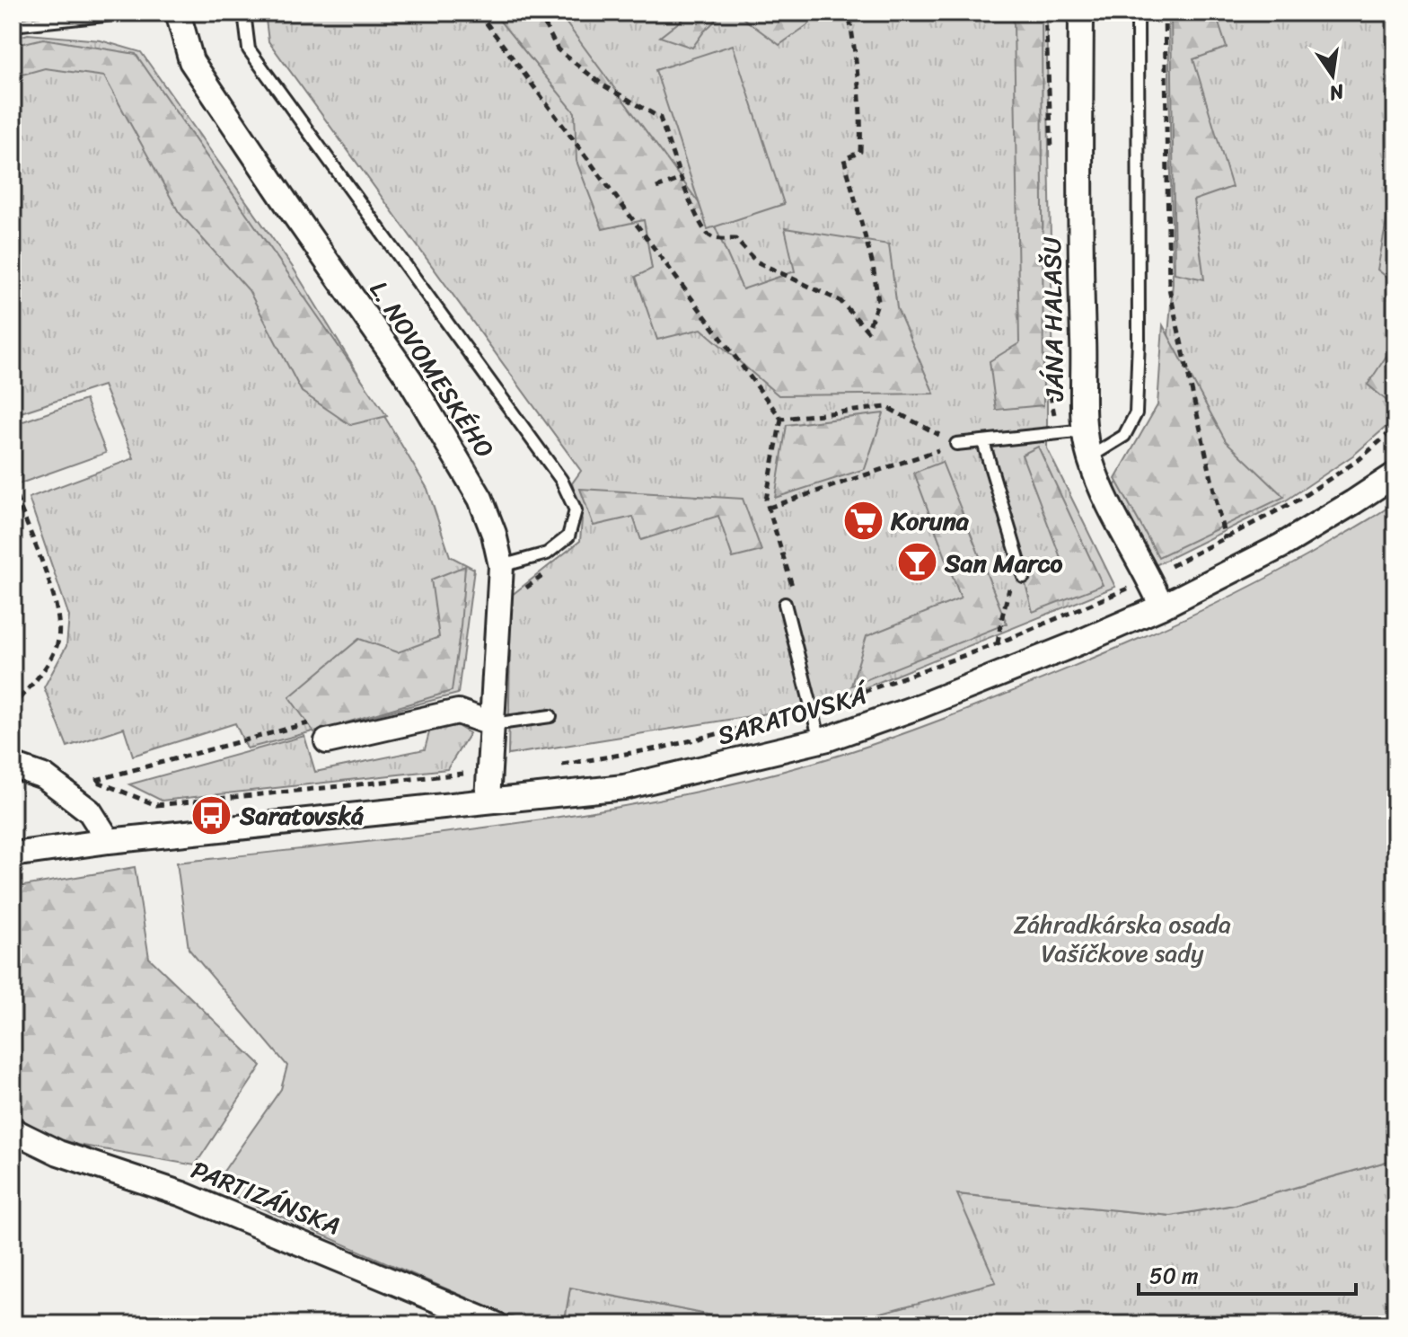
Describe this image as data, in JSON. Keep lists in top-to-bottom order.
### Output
{
  "streets": {
    "street": [
      "JÁNA HALAŠU",
      "L. NOVOMESKÉHO",
      "SARATOVSKÁ",
      "PARTIZÁNSKA"
    ]
  },
  "crossings": [
    ["JÁNA HALAŠU", "SARATOVSKÁ"],
    ["L. NOVOMESKÉHO", "SARATOVSKÁ"]
  ],
  "parks": ["Záhradkárska osada Vašíčkove sady"],
  "places": {
    "supermarket": ["Koruna"],
    "bar": ["San Marco"],
    "bus stop": ["Saratovská"]
  },
  "scale_bar": "50 m",
  "north": "bottom"
}
